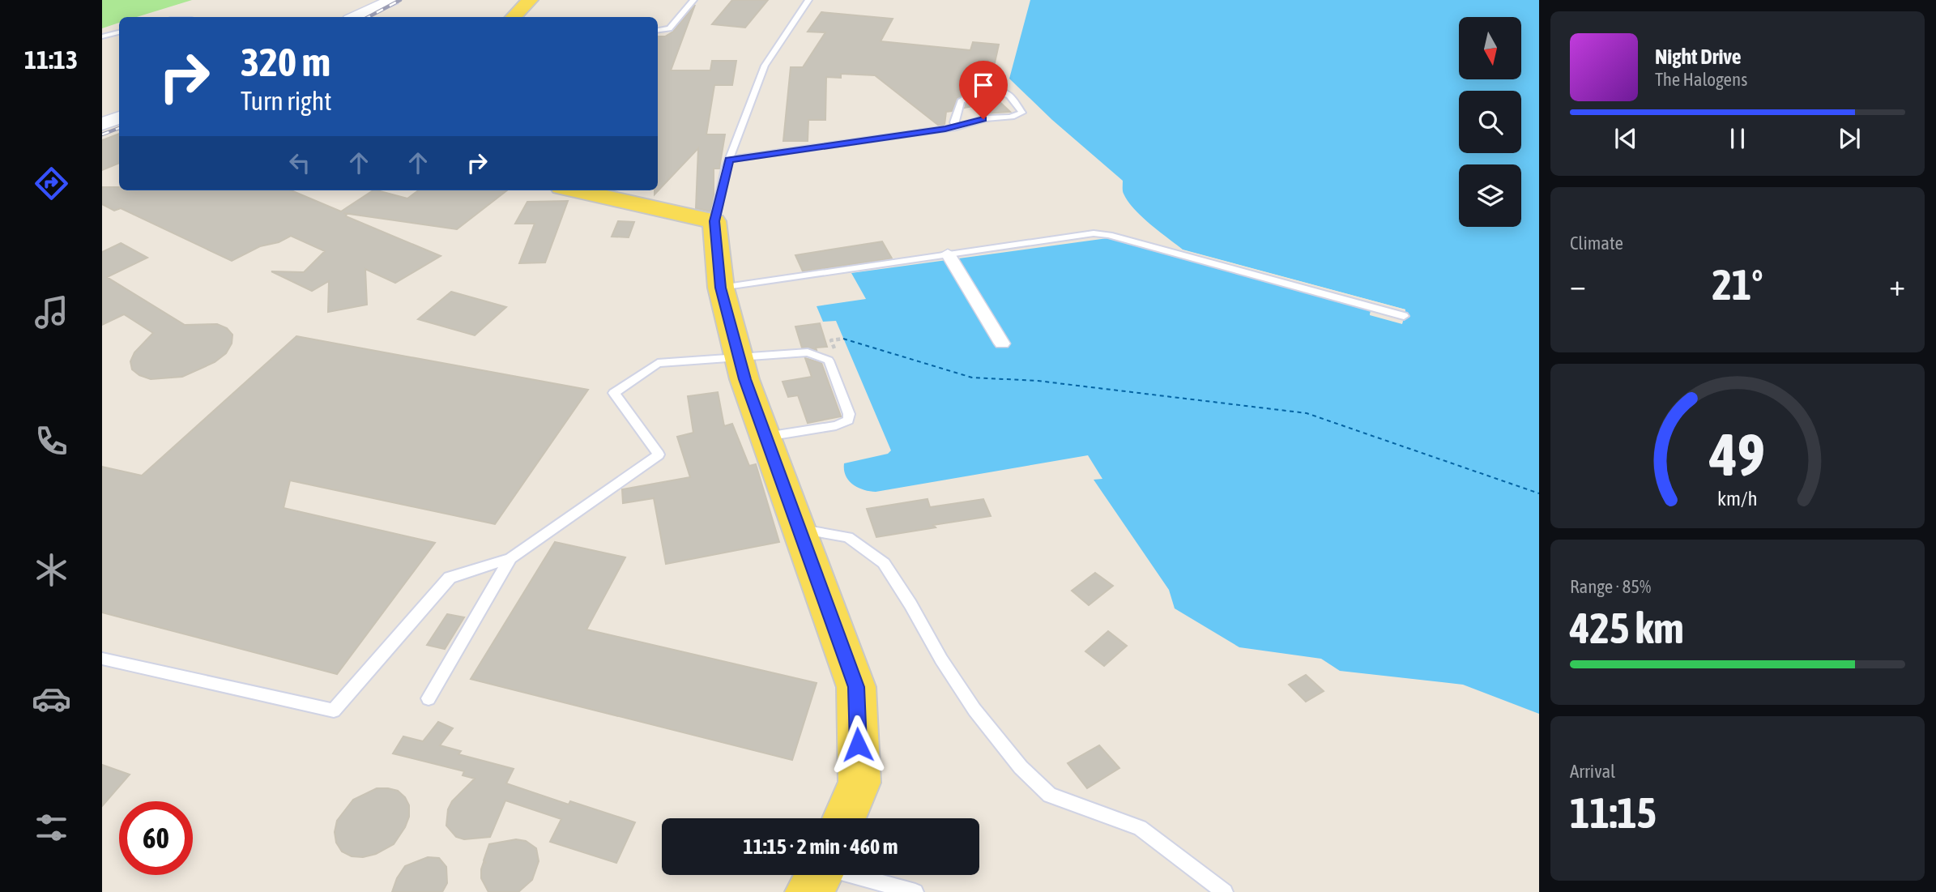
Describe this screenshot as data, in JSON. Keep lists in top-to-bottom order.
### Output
{
  "north": "bottom",
  "page": {
    "tabs": "11:13",
    "turn": ["320 m", "Turn right"],
    "song": ["Night Drive", "The Halogens"],
    "tile": [
      "Climate",
      ["Range · 85%", "425 km"],
      ["Arrival", "11:15"]
    ],
    "heat": ["−", "21°", "+"],
    "limit": "60",
    "trip": "11:15 · 2 min · 460 m",
    "gauge": ["49", "km/h"]
  }
}
